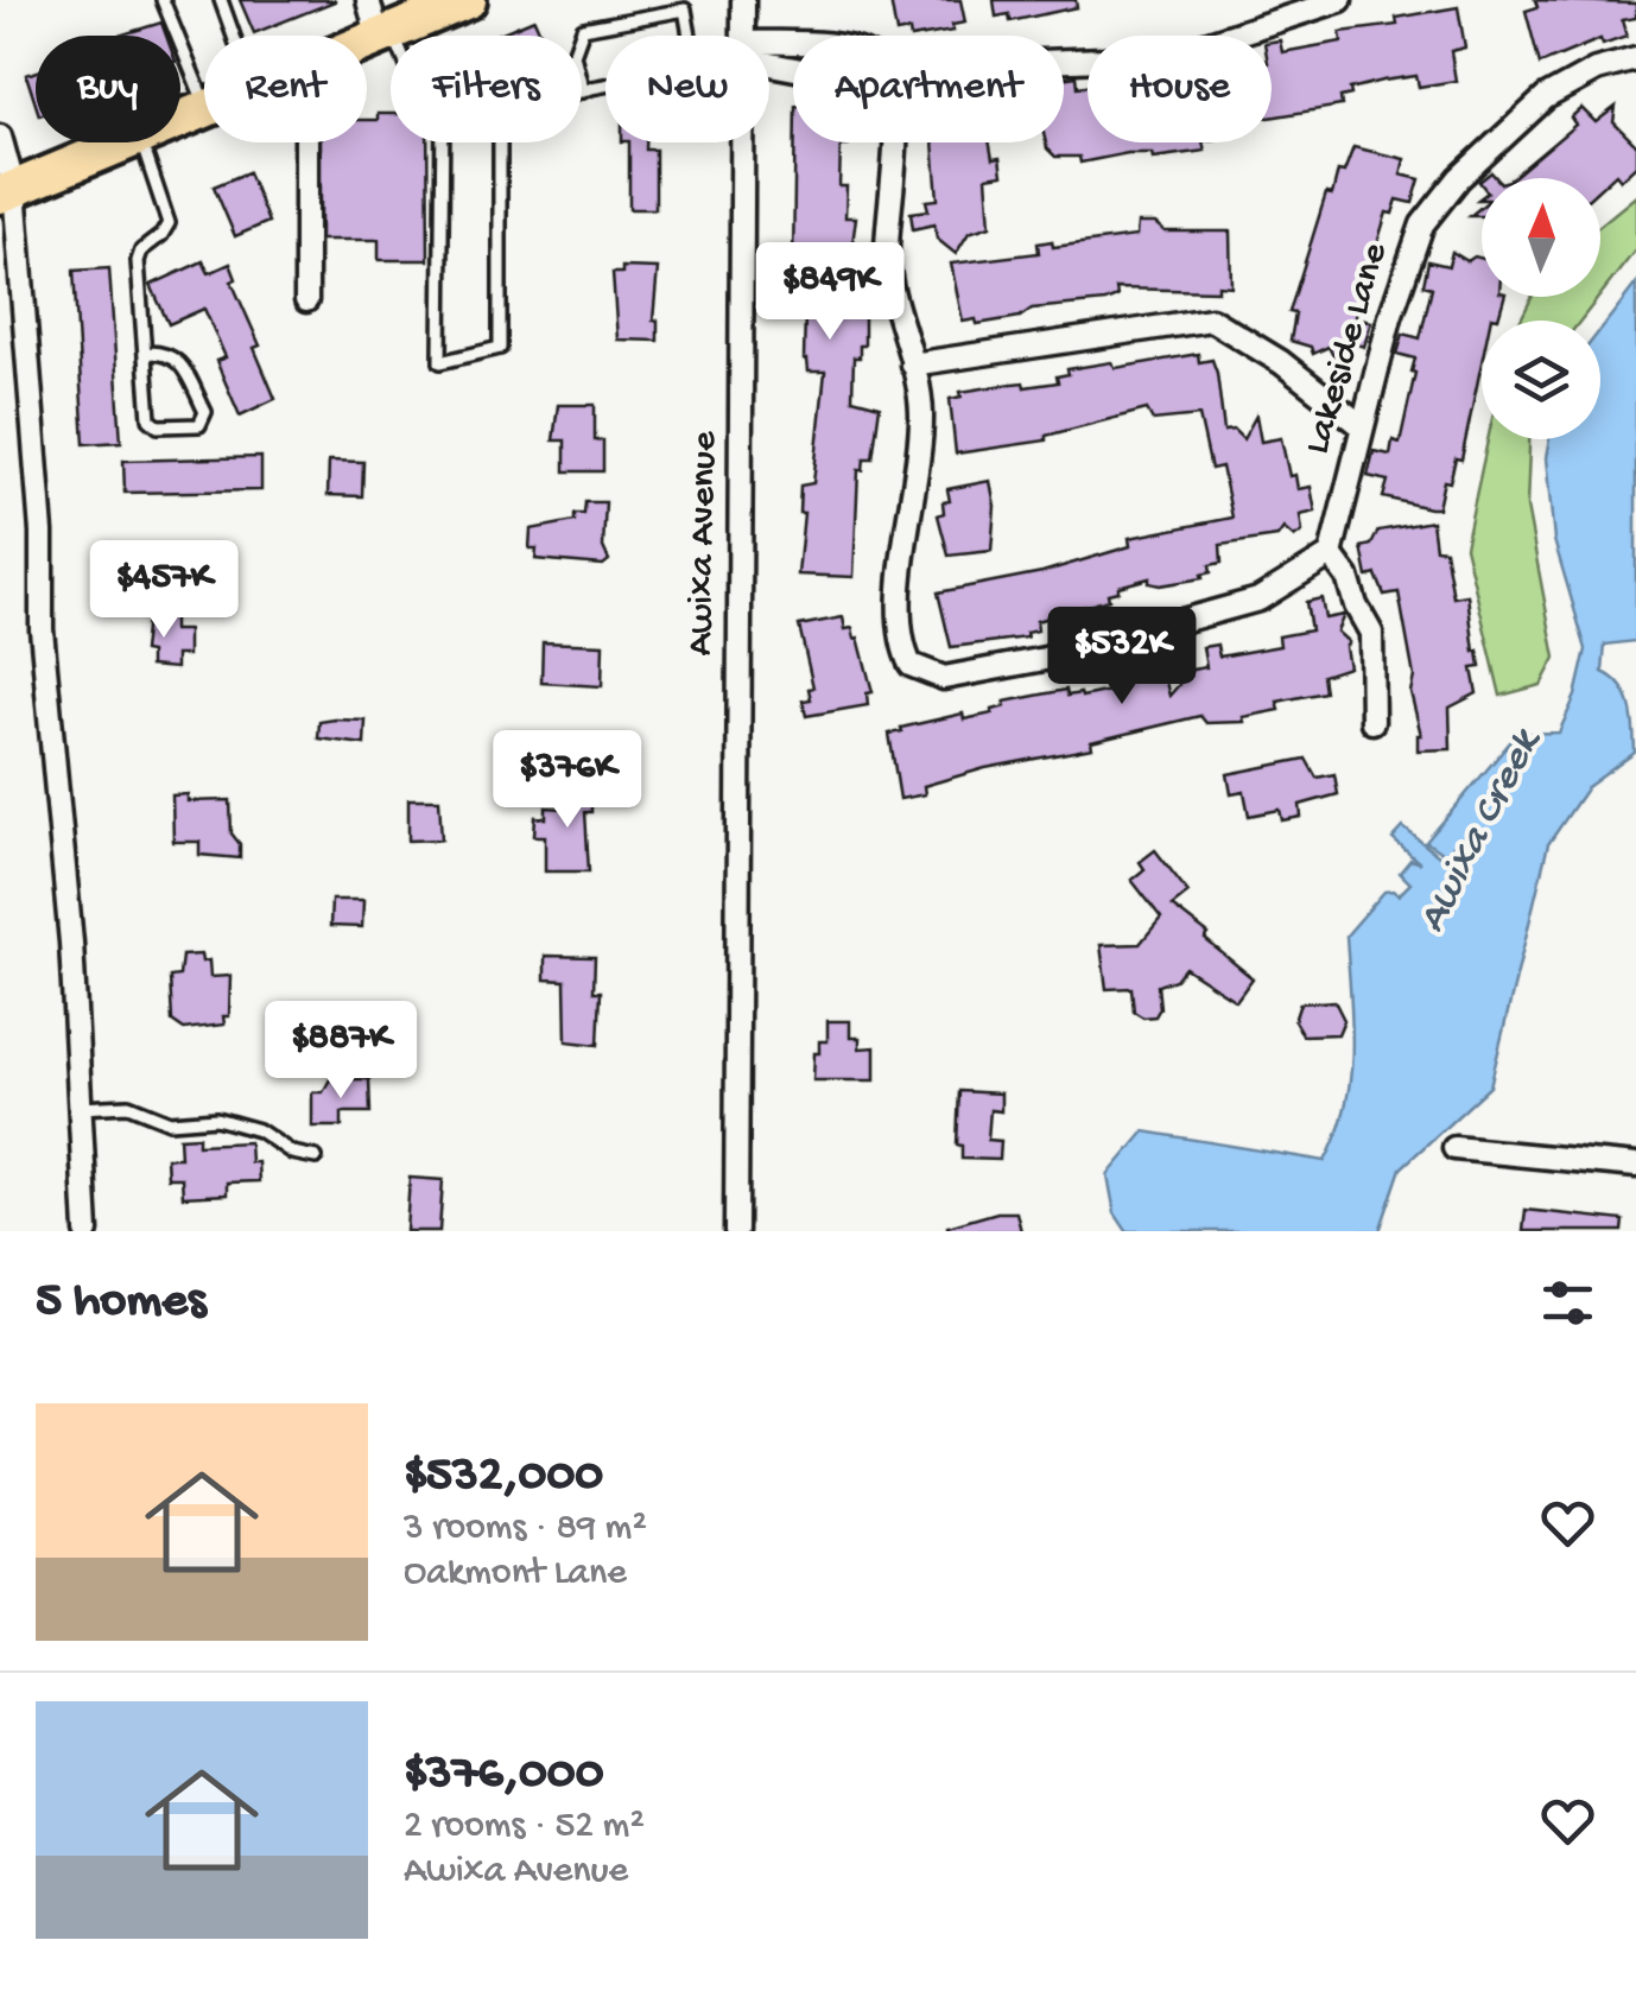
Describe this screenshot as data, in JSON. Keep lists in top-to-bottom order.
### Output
{
  "streets": {
    "street": ["Lakeside Lane", "Awixa Avenue"]
  },
  "water": ["Awixa Creek"],
  "north": "top",
  "page": {
    "chip": [
      "Buy",
      "Rent",
      "Filters",
      "New",
      "Apartment",
      "House"
    ],
    "price": [
      "$849K",
      "$457K",
      "$532K",
      "$376K",
      "$887K"
    ],
    "heading": "5 homes",
    "list": [
      {
        "name": "$532,000",
        "note": "3 rooms · 89 m² · Oakmont Lane"
      },
      {
        "name": "$376,000",
        "note": "2 rooms · 52 m² · Awixa Avenue"
      }
    ]
  }
}
